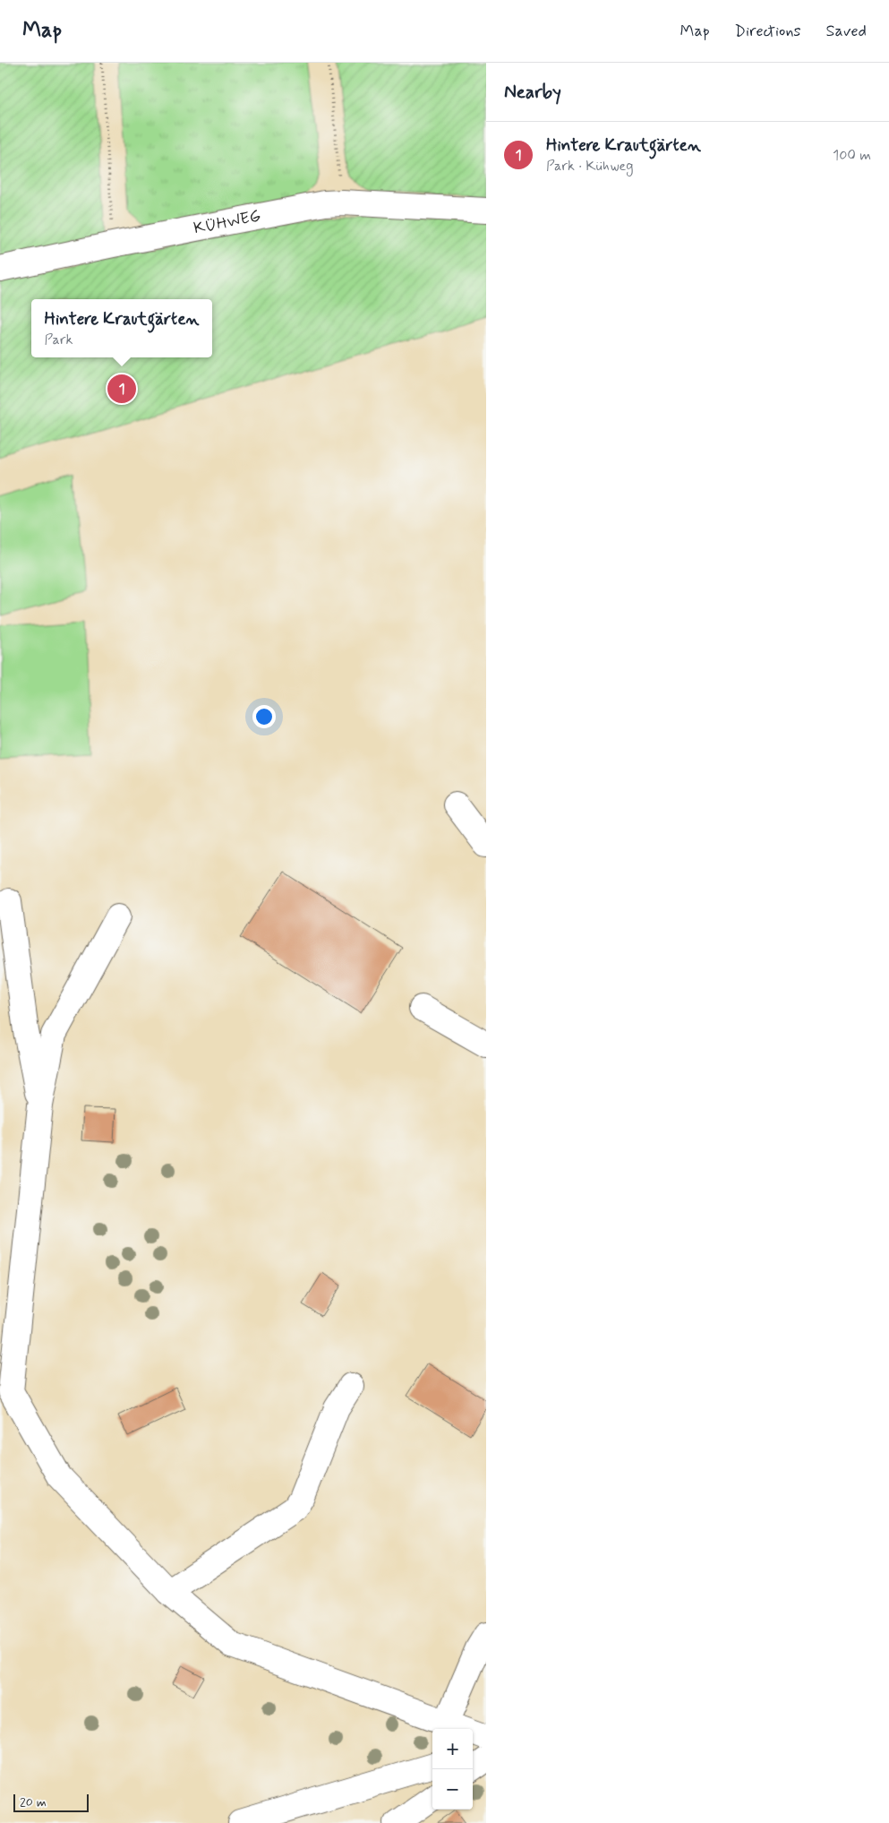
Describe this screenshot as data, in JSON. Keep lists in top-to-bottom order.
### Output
{
  "streets": {
    "street": ["KÜHWEG"]
  },
  "scale_bar": "20 m",
  "page": {
    "header": "Map",
    "nav": ["Map", "Directions", "Saved"],
    "heading": "Nearby",
    "list": [
      {
        "mark": "1",
        "name": "Hintere Krautgärten",
        "note": "Park · Kühweg",
        "value": "100 m"
      }
    ],
    "popup": ["Hintere Krautgärten", "Park"],
    "pins": "1",
    "map_buttons": ["+", "−"],
    "scale": "20 m"
  }
}
